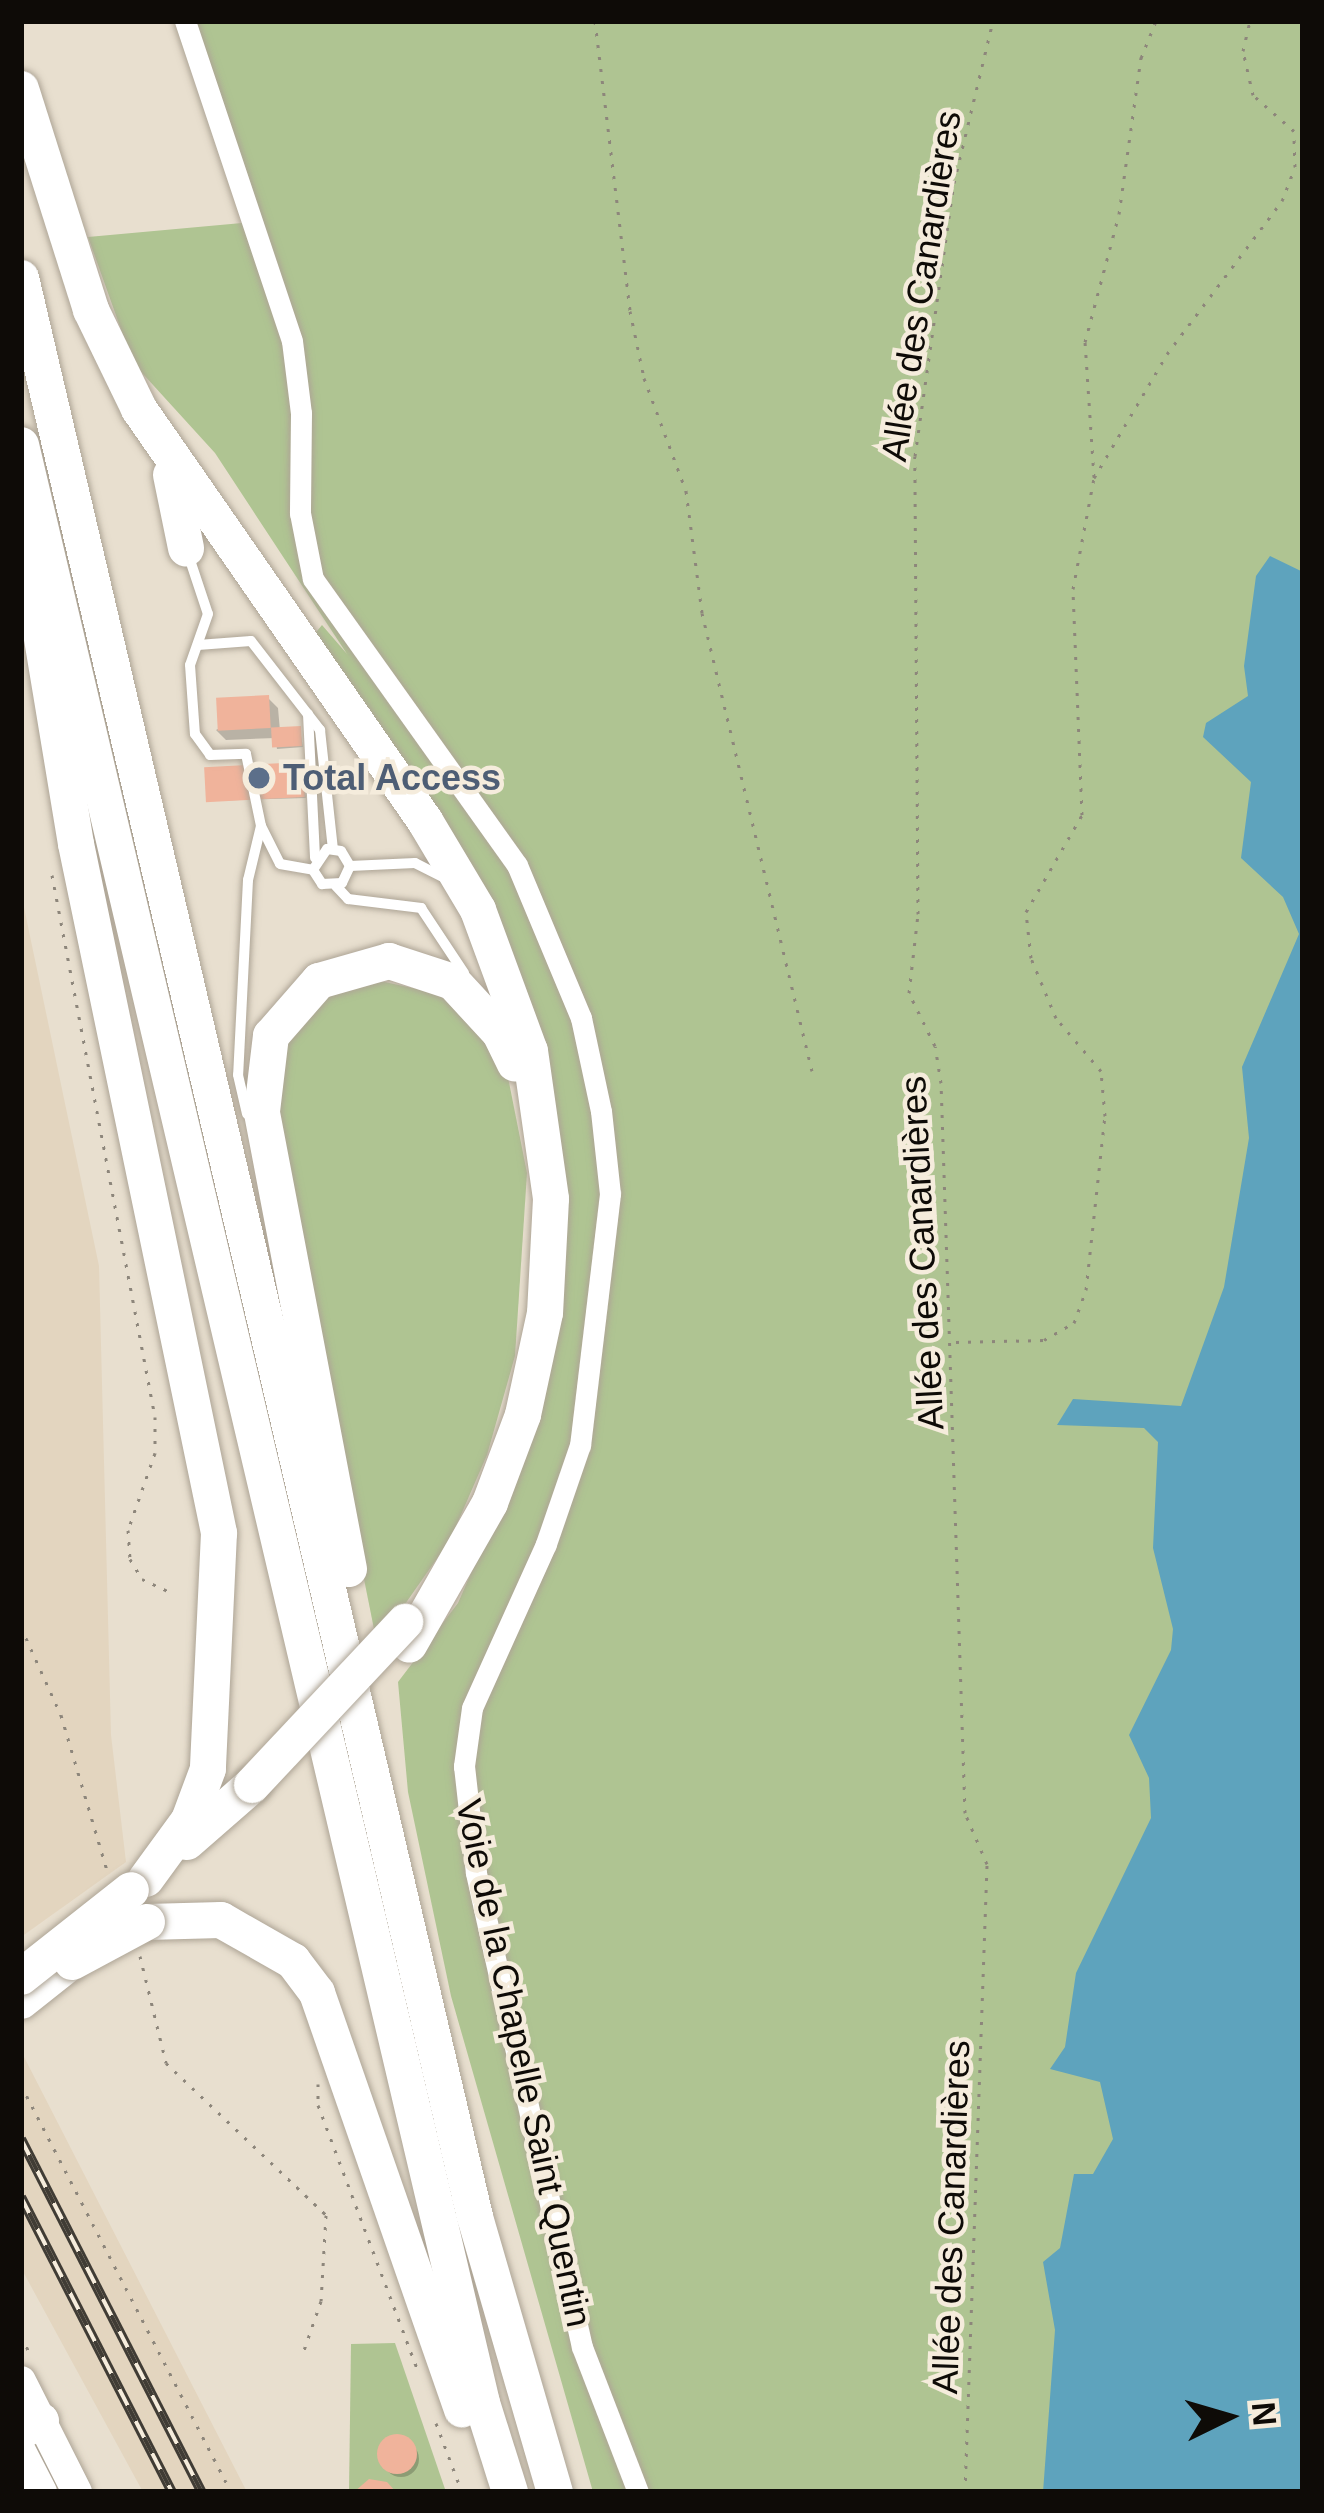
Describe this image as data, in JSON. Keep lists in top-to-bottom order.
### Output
{
  "streets": {
    "street": ["Voie de la Chapelle Saint Quentin"],
    "path": ["Allée des Canardières"]
  },
  "places": ["Total Access"],
  "north": "right"
}
